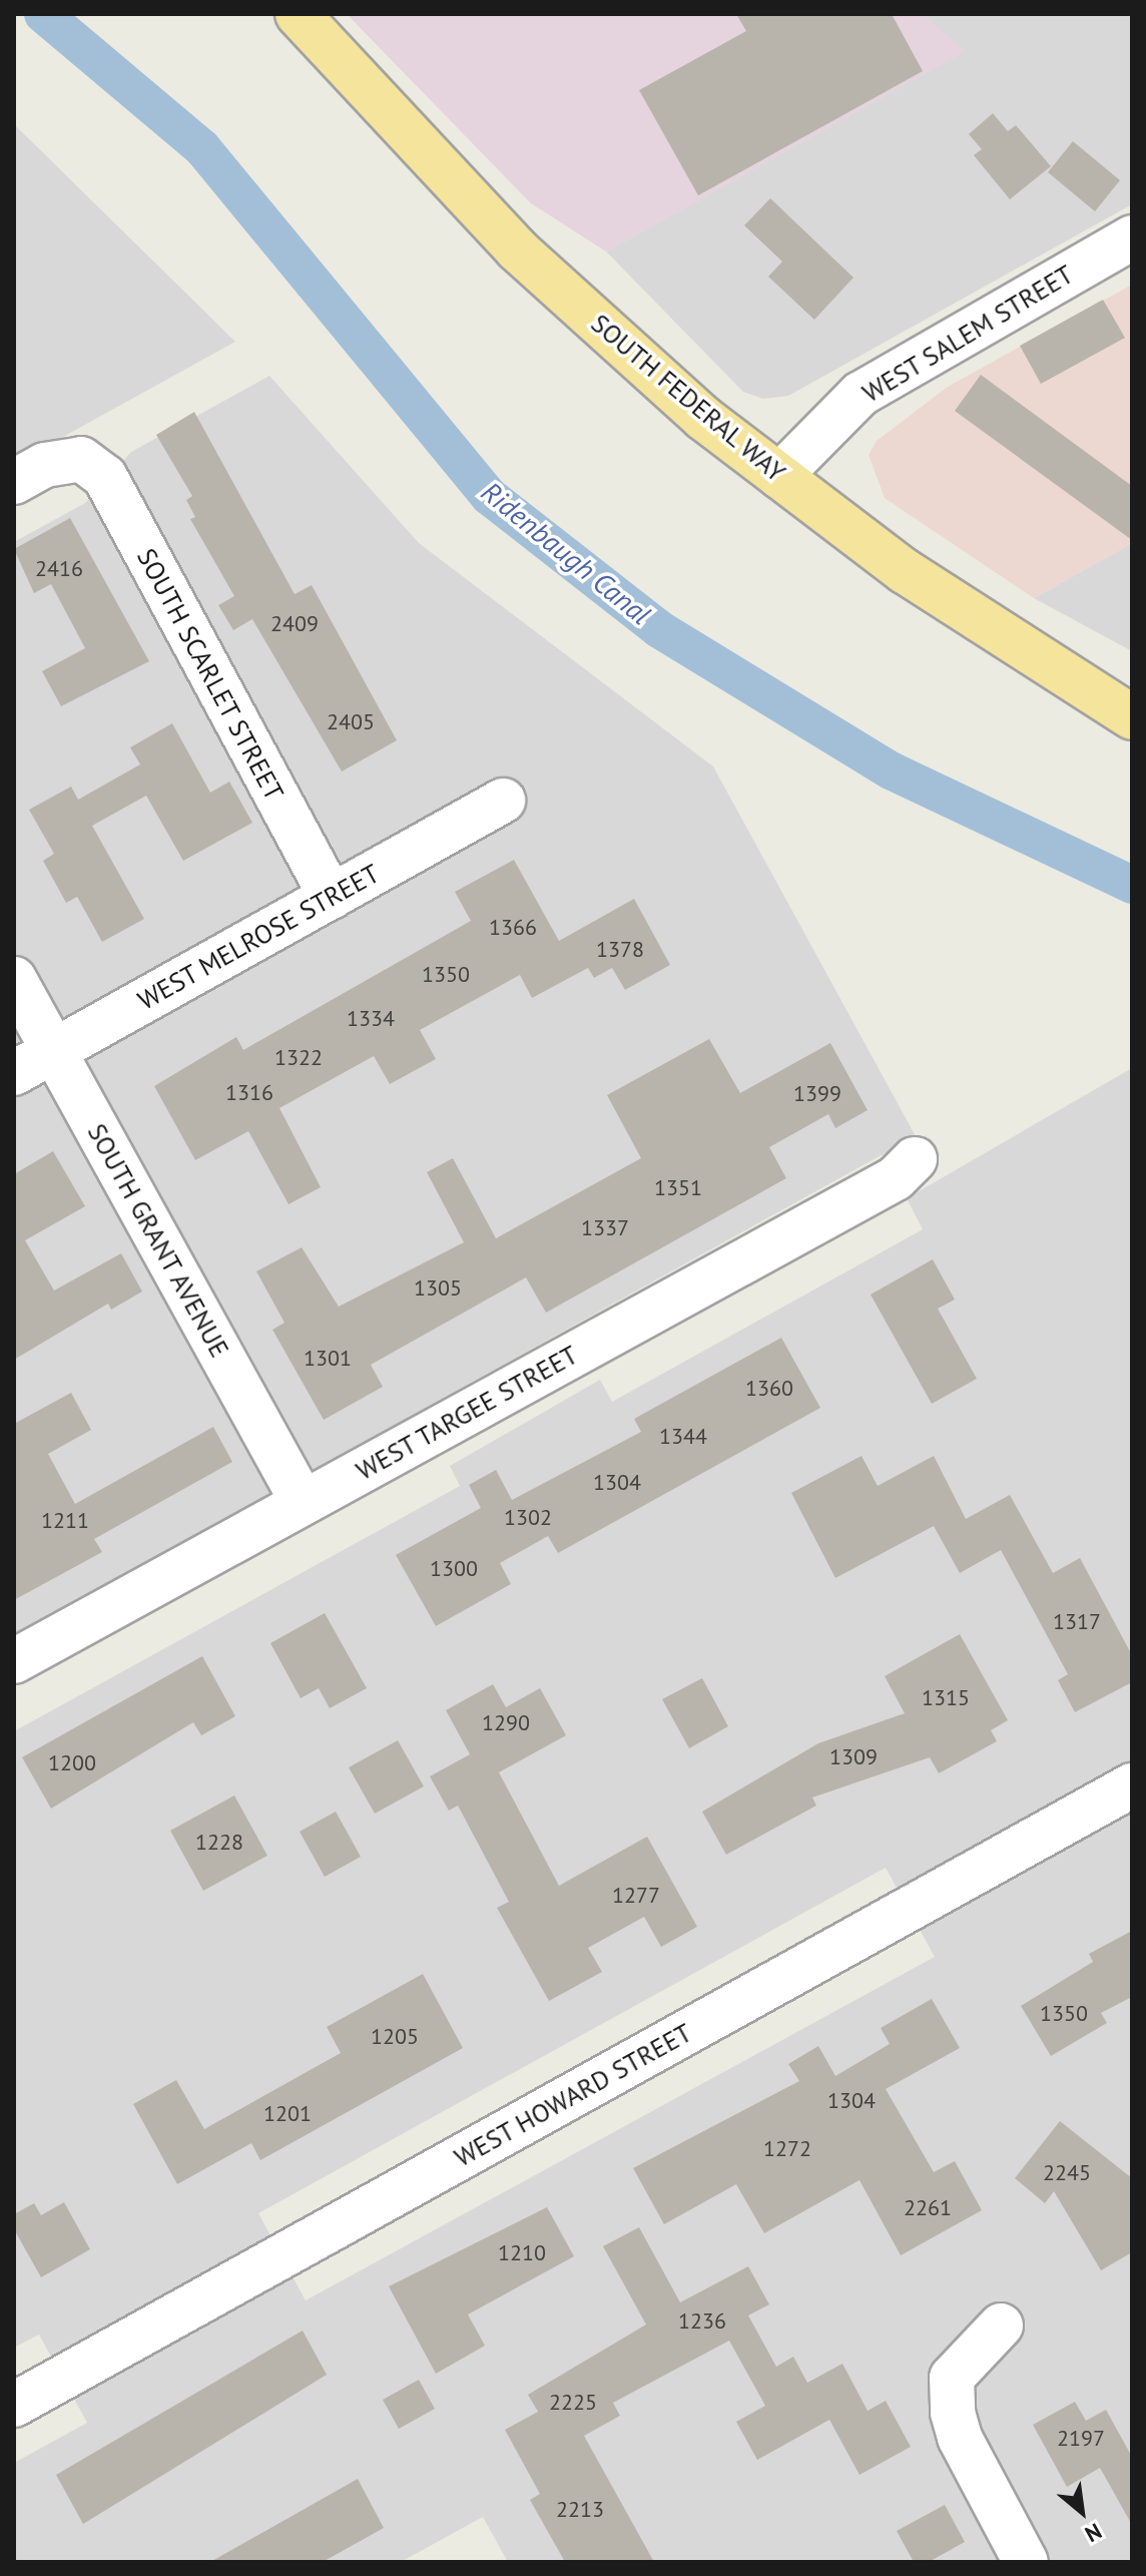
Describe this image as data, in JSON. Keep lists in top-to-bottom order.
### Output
{
  "streets": {
    "main road": ["SOUTH FEDERAL WAY"],
    "street": [
      "WEST SALEM STREET",
      "SOUTH SCARLET STREET",
      "WEST MELROSE STREET",
      "SOUTH GRANT AVENUE",
      "WEST TARGEE STREET",
      "WEST HOWARD STREET"
    ]
  },
  "crossings": [
    ["WEST SALEM STREET", "SOUTH FEDERAL WAY"],
    ["SOUTH SCARLET STREET", "WEST MELROSE STREET"],
    ["WEST MELROSE STREET", "SOUTH GRANT AVENUE"],
    ["SOUTH GRANT AVENUE", "WEST TARGEE STREET"]
  ],
  "water": ["Ridenbaugh Canal"],
  "house_numbers": [
    "2416",
    "2409",
    "2405",
    "1366",
    "1378",
    "1350",
    "1334",
    "1322",
    "1316",
    "1399",
    "1351",
    "1337",
    "1305",
    "1301",
    "1360",
    "1344",
    "1304",
    "1302",
    "1211",
    "1300",
    "1317",
    "1315",
    "1290",
    "1309",
    "1200",
    "1228",
    "1277",
    "1350",
    "1205",
    "1304",
    "1201",
    "1272",
    "2245",
    "2261",
    "1210",
    "1236",
    "2225",
    "2197",
    "2213"
  ],
  "north": "bottom right"
}
